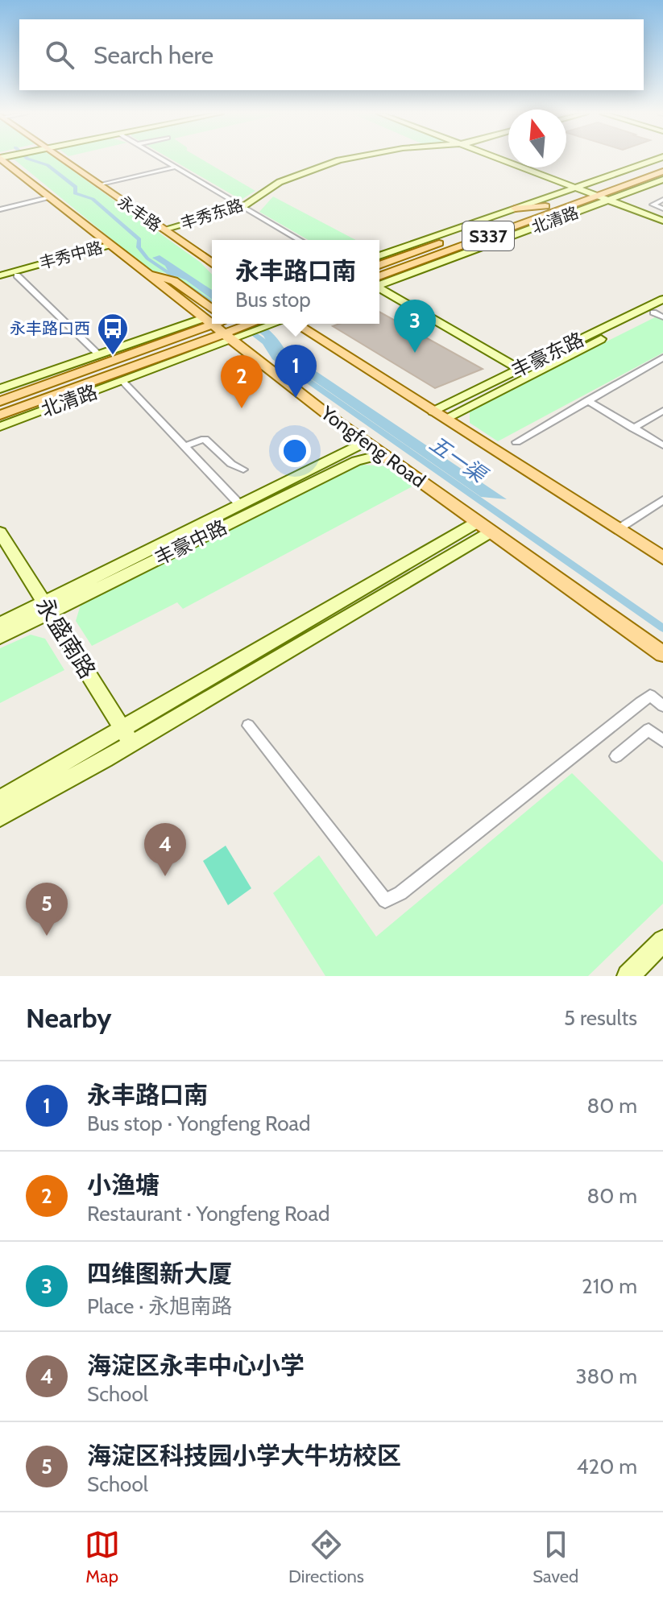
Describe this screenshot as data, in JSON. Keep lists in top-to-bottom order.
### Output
{
  "streets": {
    "main road": ["永丰路", "S337", "Yongfeng Road"],
    "street": [
      "丰秀东路",
      "北清路",
      "丰秀中路",
      "丰豪东路",
      "丰豪中路",
      "永盛南路"
    ]
  },
  "crossings": [
    ["永丰路", "丰秀东路"],
    ["北清路", "S337"],
    ["北清路", "Yongfeng Road"],
    ["丰秀中路", "Yongfeng Road"],
    ["Yongfeng Road", "丰豪中路"],
    ["丰豪中路", "永盛南路"]
  ],
  "water": ["五一渠"],
  "places": {
    "bus stop": ["永丰路口西"]
  },
  "north": "top",
  "page": {
    "search": "Search here",
    "popup": ["永丰路口南", "Bus stop"],
    "pins": [
      "3",
      "1",
      "2",
      "4",
      "5"
    ],
    "heading": ["Nearby", "5 results"],
    "list": [
      {
        "mark": "1",
        "name": "永丰路口南",
        "note": "Bus stop · Yongfeng Road",
        "value": "80 m"
      },
      {
        "mark": "2",
        "name": "小渔塘",
        "note": "Restaurant · Yongfeng Road",
        "value": "80 m"
      },
      {
        "mark": "3",
        "name": "四维图新大厦",
        "note": "Place · 永旭南路",
        "value": "210 m"
      },
      {
        "mark": "4",
        "name": "海淀区永丰中心小学",
        "note": "School",
        "value": "380 m"
      },
      {
        "mark": "5",
        "name": "海淀区科技园小学大牛坊校区",
        "note": "School",
        "value": "420 m"
      }
    ],
    "nav": ["Map", "Directions", "Saved"]
  }
}
